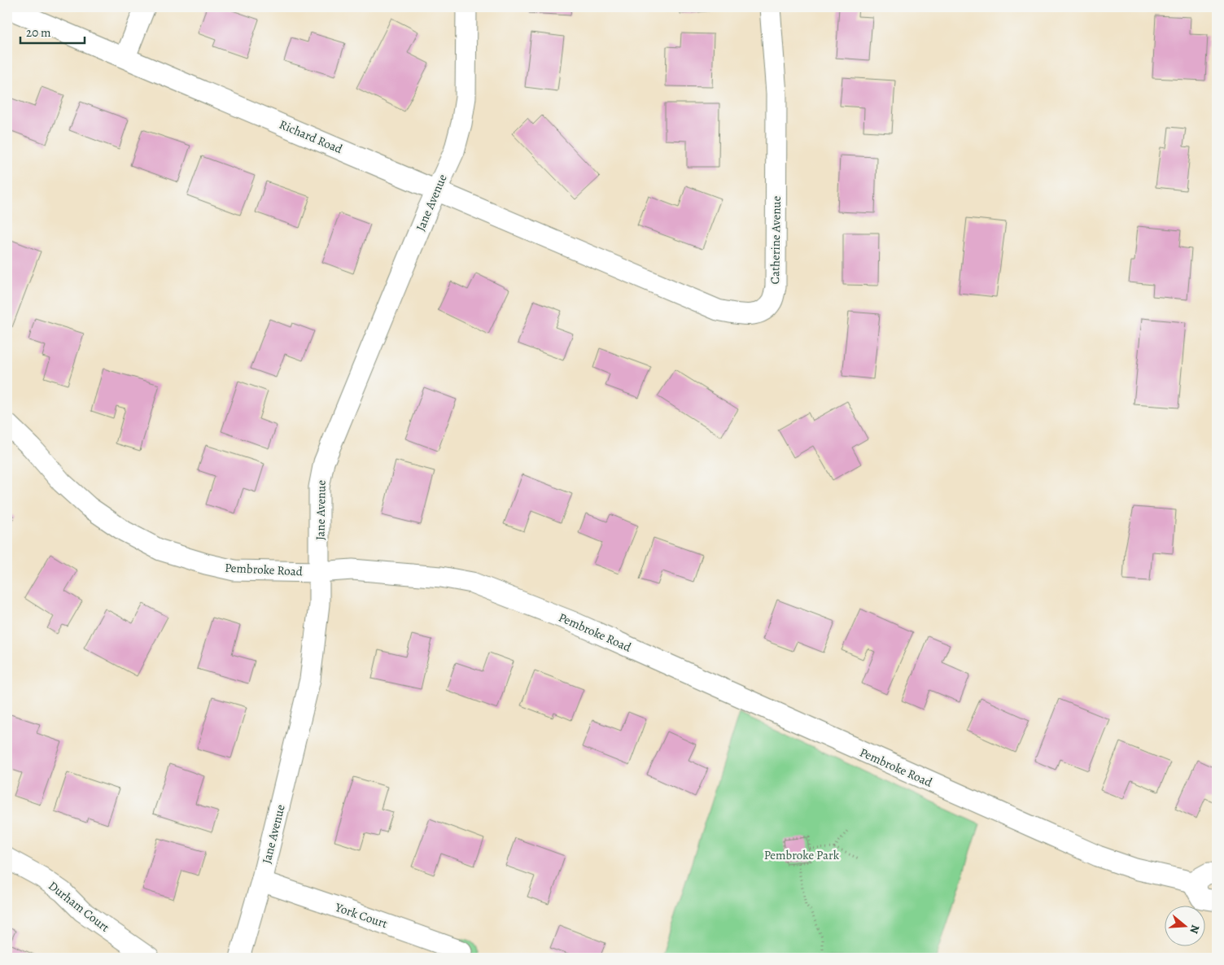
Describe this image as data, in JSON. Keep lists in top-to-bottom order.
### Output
{
  "streets": {
    "street": [
      "Richard Road",
      "Jane Avenue",
      "Catherine Avenue",
      "Pembroke Road",
      "Durham Court",
      "York Court"
    ]
  },
  "crossings": [
    ["Richard Road", "Jane Avenue"],
    ["Richard Road", "Catherine Avenue"],
    ["Jane Avenue", "Pembroke Road"],
    ["Jane Avenue", "York Court"]
  ],
  "parks": ["Pembroke Park"],
  "scale_bar": "20 m",
  "north": "right"
}
